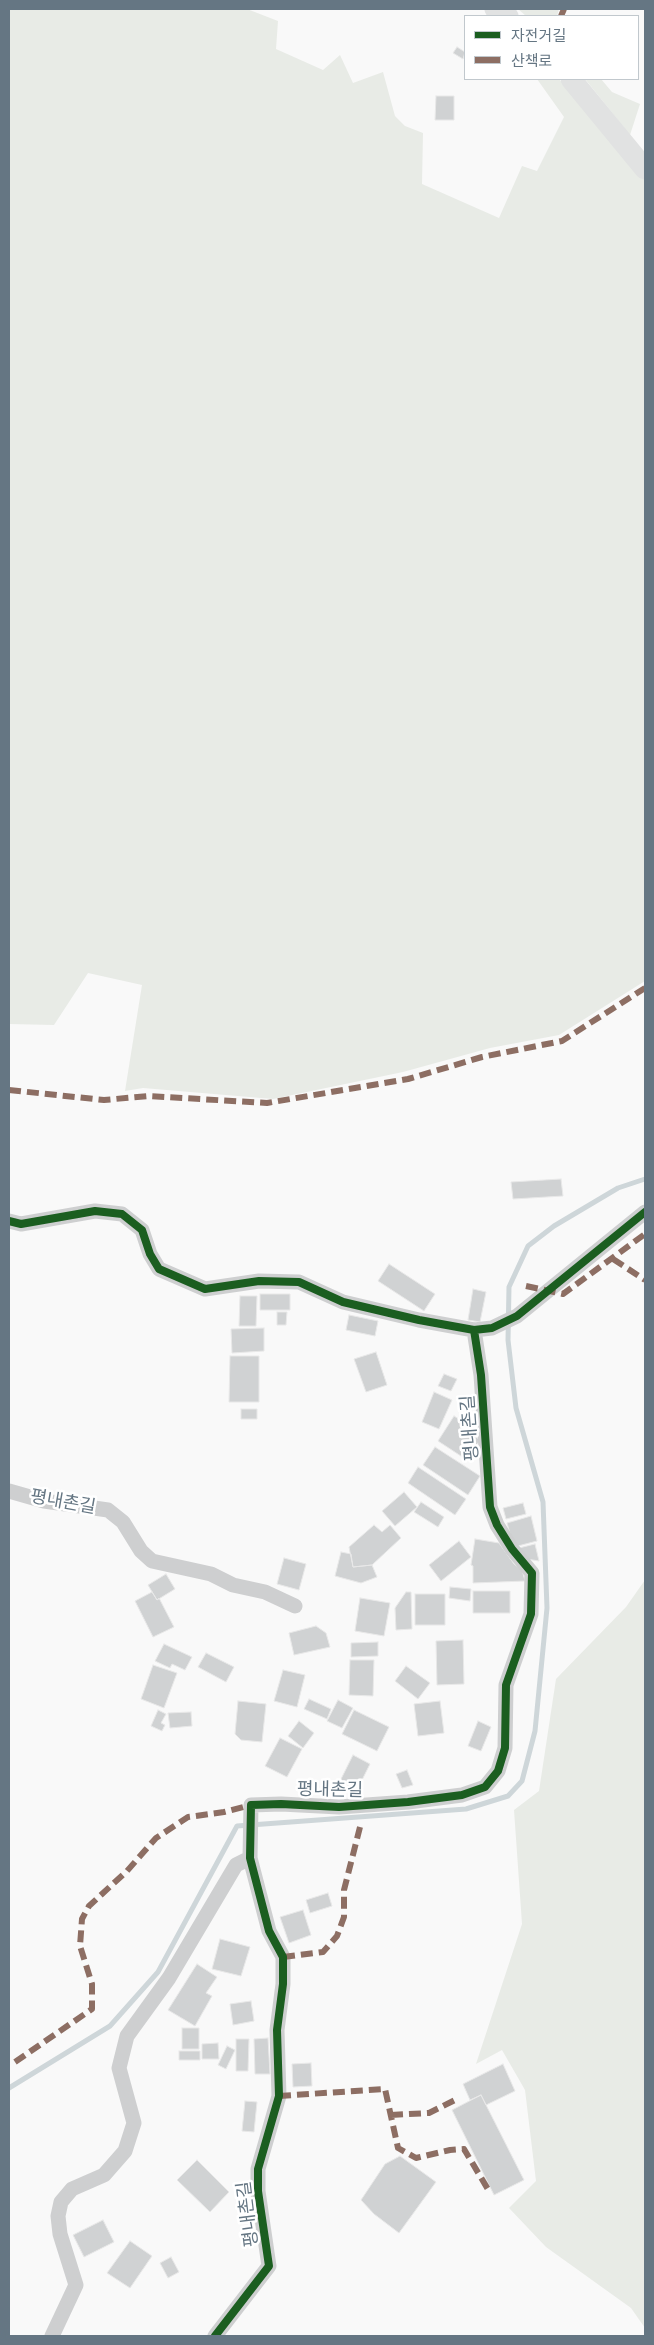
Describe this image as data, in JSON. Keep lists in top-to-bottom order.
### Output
{
  "streets": {
    "street": ["평내촌길"]
  },
  "legend": ["자전거길", "산책로"]
}
